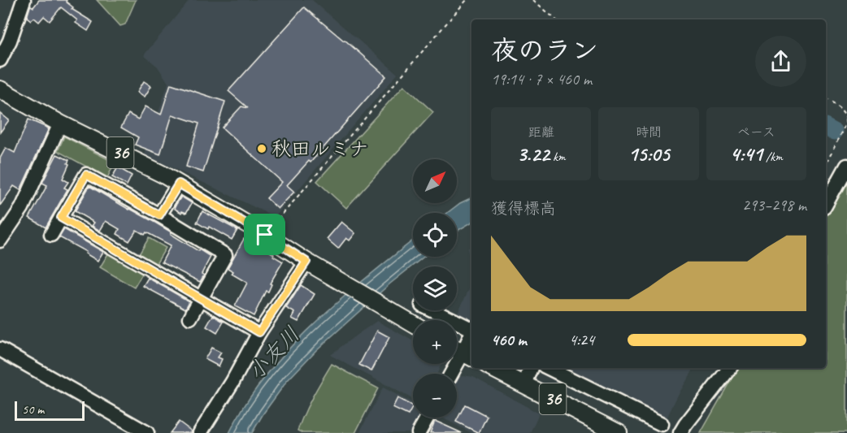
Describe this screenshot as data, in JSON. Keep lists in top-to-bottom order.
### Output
{
  "streets": {
    "main road": ["36"]
  },
  "water": ["小友川"],
  "places": ["秋田ルミナ"],
  "scale_bar": "50 m",
  "north": "top right",
  "page": {
    "heading": ["夜のラン", "19:14 · 7 × 460 m"],
    "stats": [
      ["距離", "3.22 km"],
      ["時間", "15:05"],
      ["ペース", "4:41 /km"]
    ],
    "map_buttons": ["+", "−"],
    "chart": ["獲得標高", "293–298 m"],
    "list": [
      {
        "name": "460 m",
        "note": "4:24"
      }
    ],
    "scale": "50 m"
  }
}
